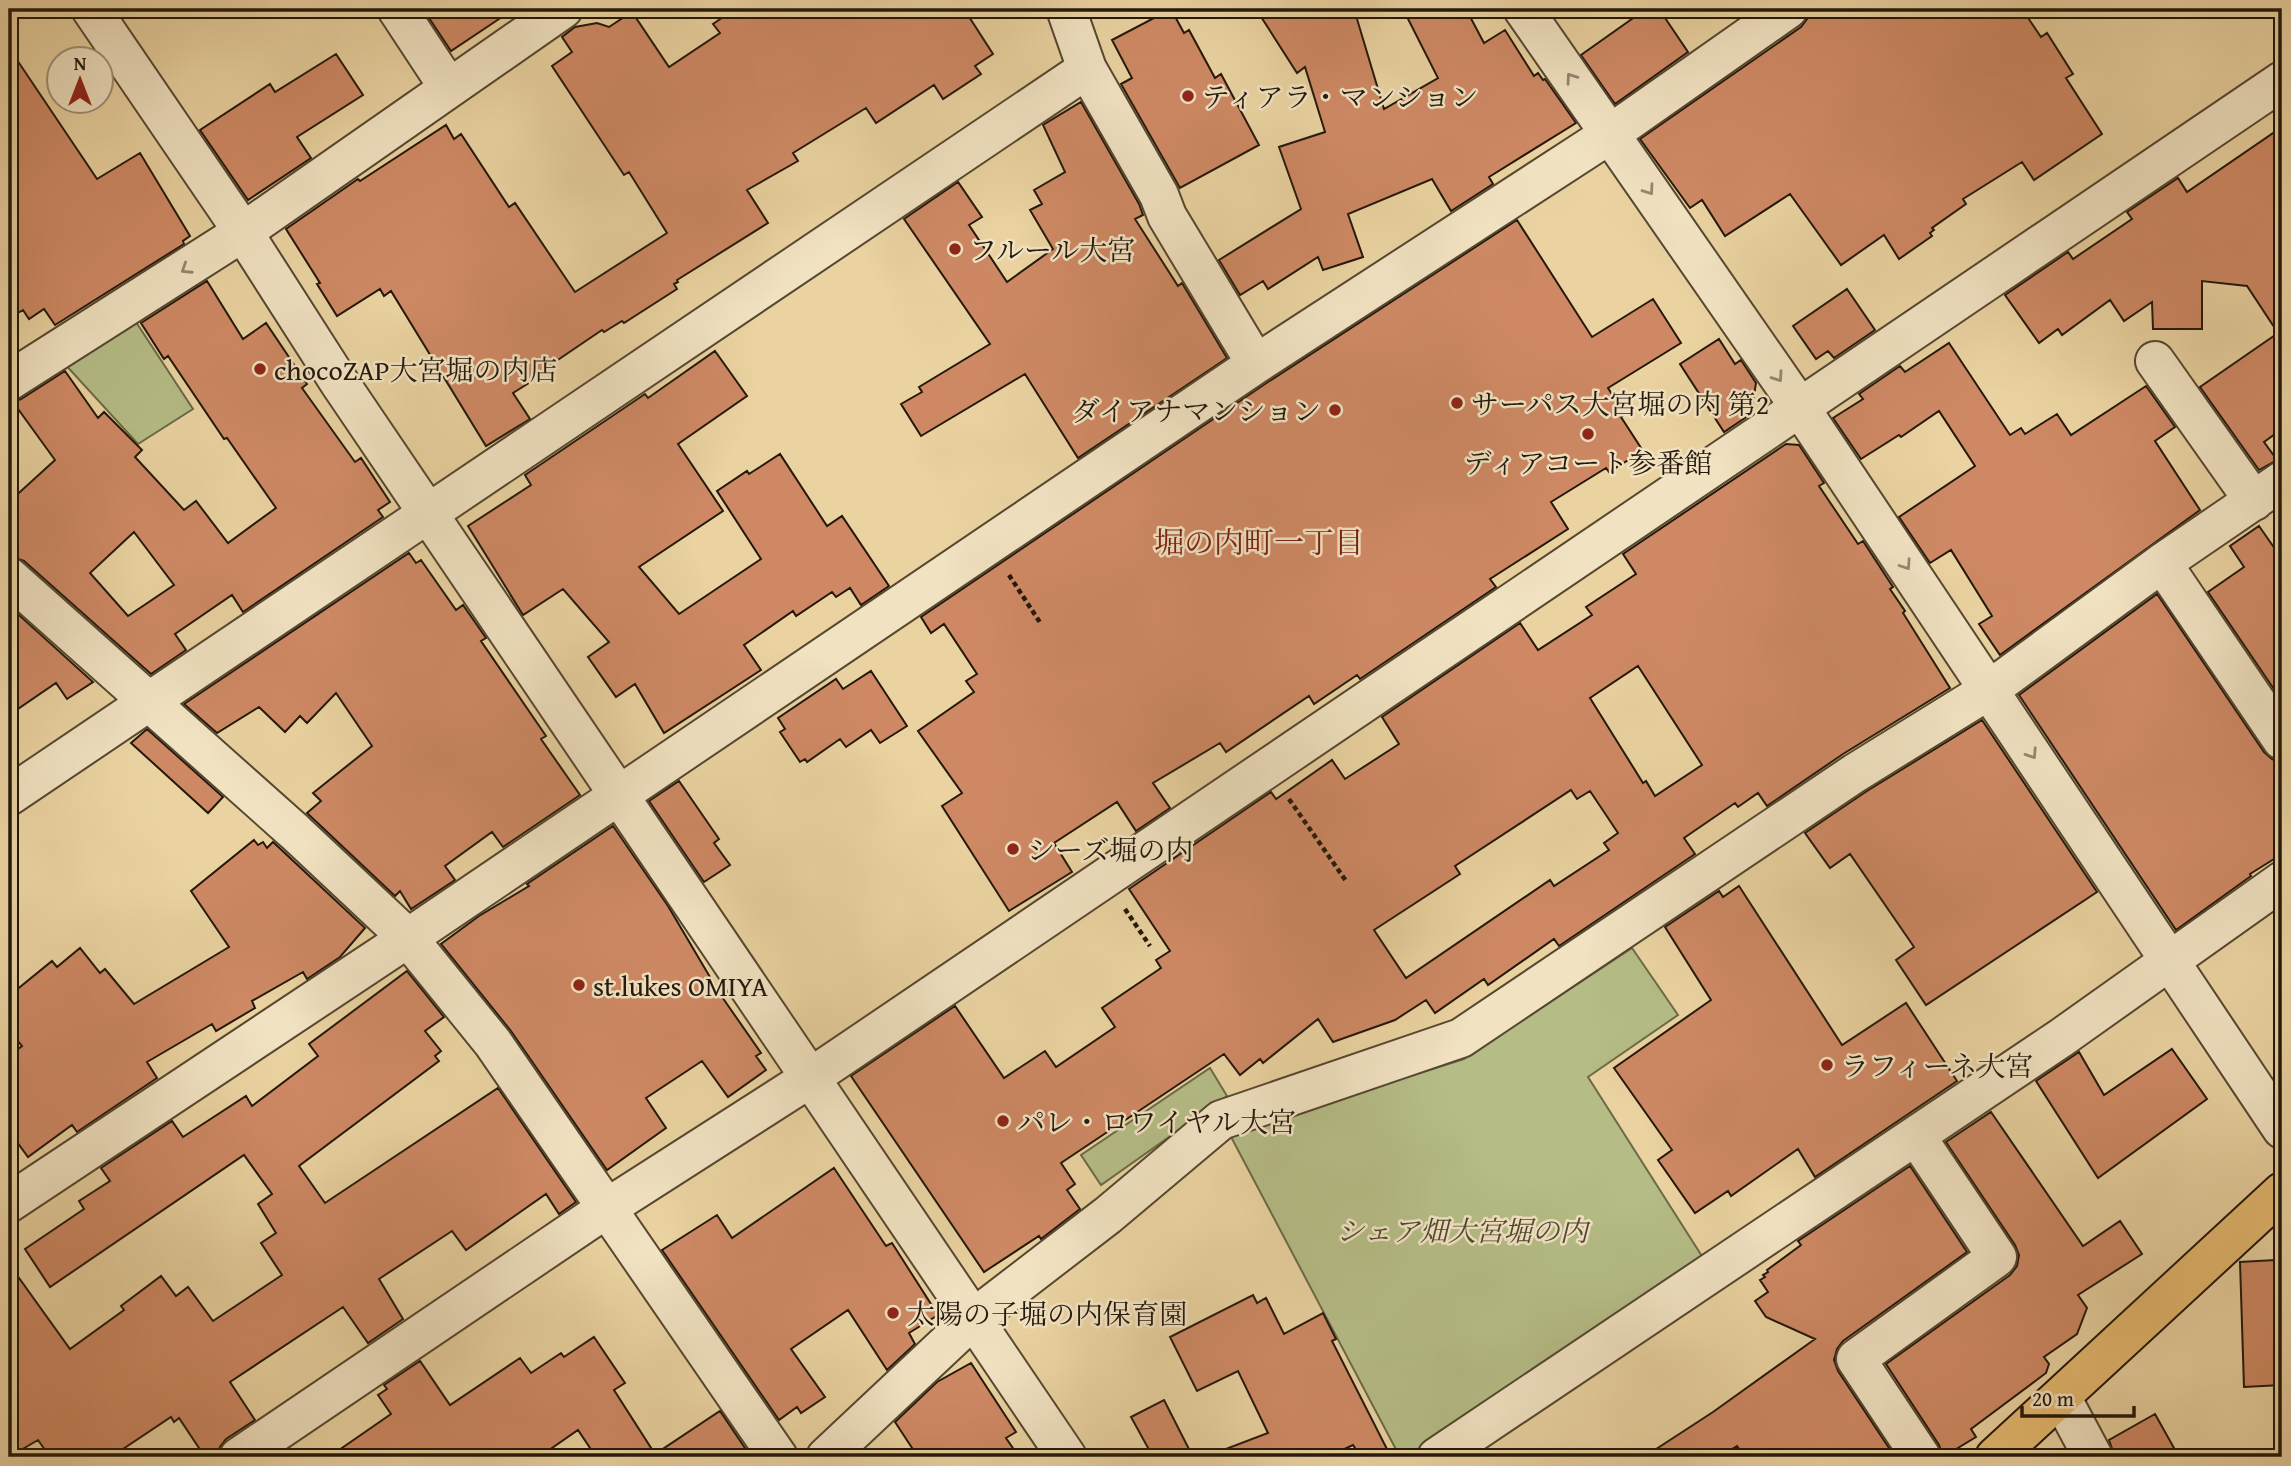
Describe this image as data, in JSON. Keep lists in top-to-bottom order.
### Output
{
  "districts": ["堀の内町一丁目"],
  "parks": ["シェア畑大宮堀の内"],
  "places": [
    "ティアラ・マンション",
    "フルール大宮",
    "chocoZAP大宮堀の内店",
    "サーパス大宮堀の内 第2",
    "ダイアナマンション",
    "ディアコート参番館",
    "シーズ堀の内",
    "st.lukes OMIYA",
    "ラフィーネ大宮",
    "パレ・ロワイヤル大宮",
    "太陽の子堀の内保育園"
  ],
  "scale_bar": "20 m",
  "north": "top"
}
